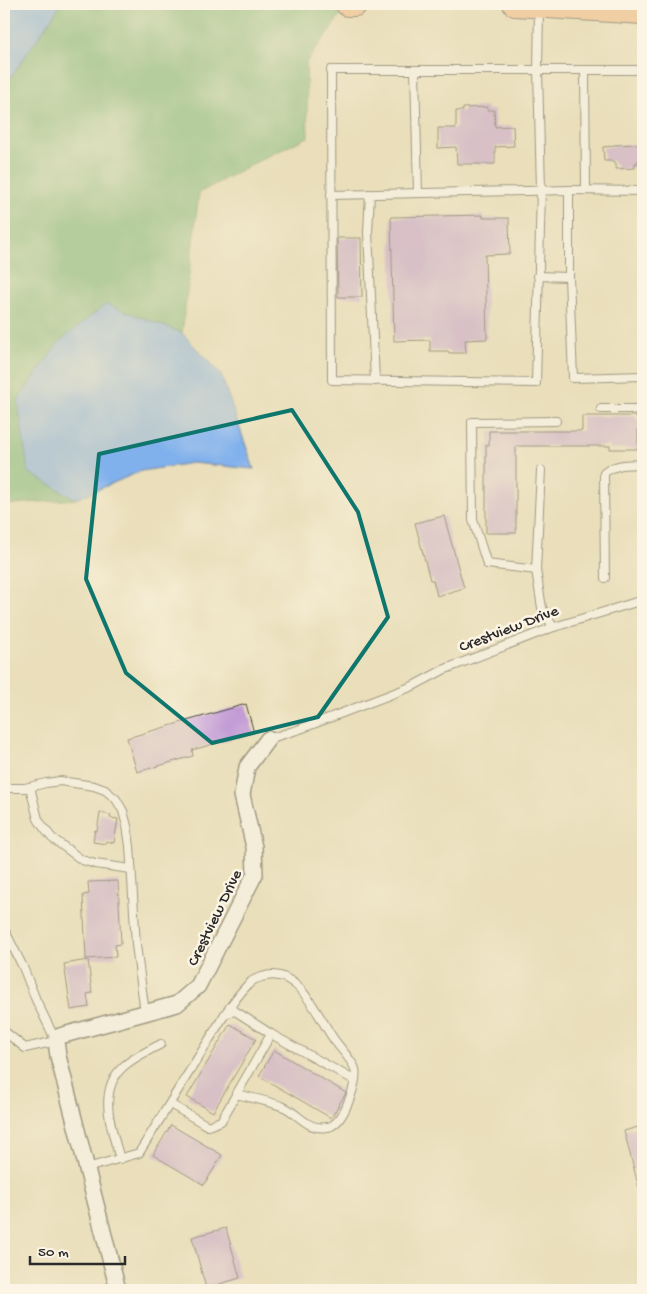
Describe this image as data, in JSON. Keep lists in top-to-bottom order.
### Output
{
  "streets": {
    "street": ["Crestview Drive"]
  },
  "scale_bar": "50 m"
}
